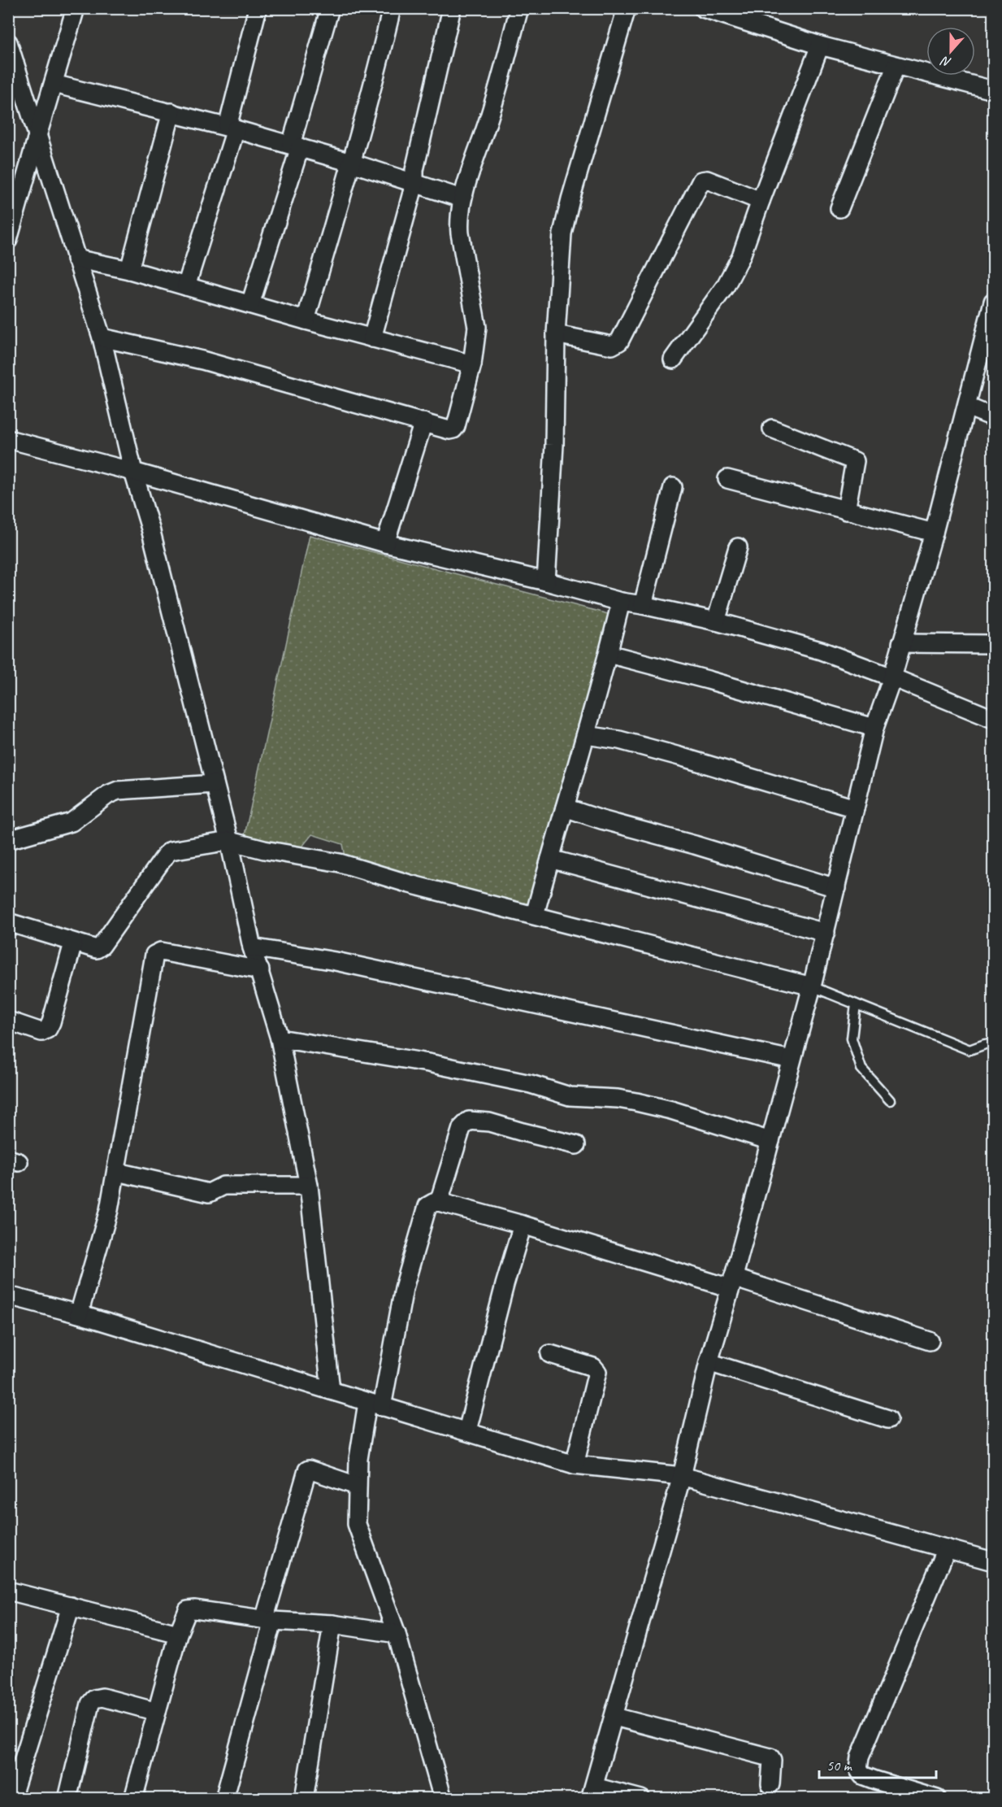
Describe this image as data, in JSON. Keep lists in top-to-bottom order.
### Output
{
  "scale_bar": "50 m",
  "north": "bottom"
}
